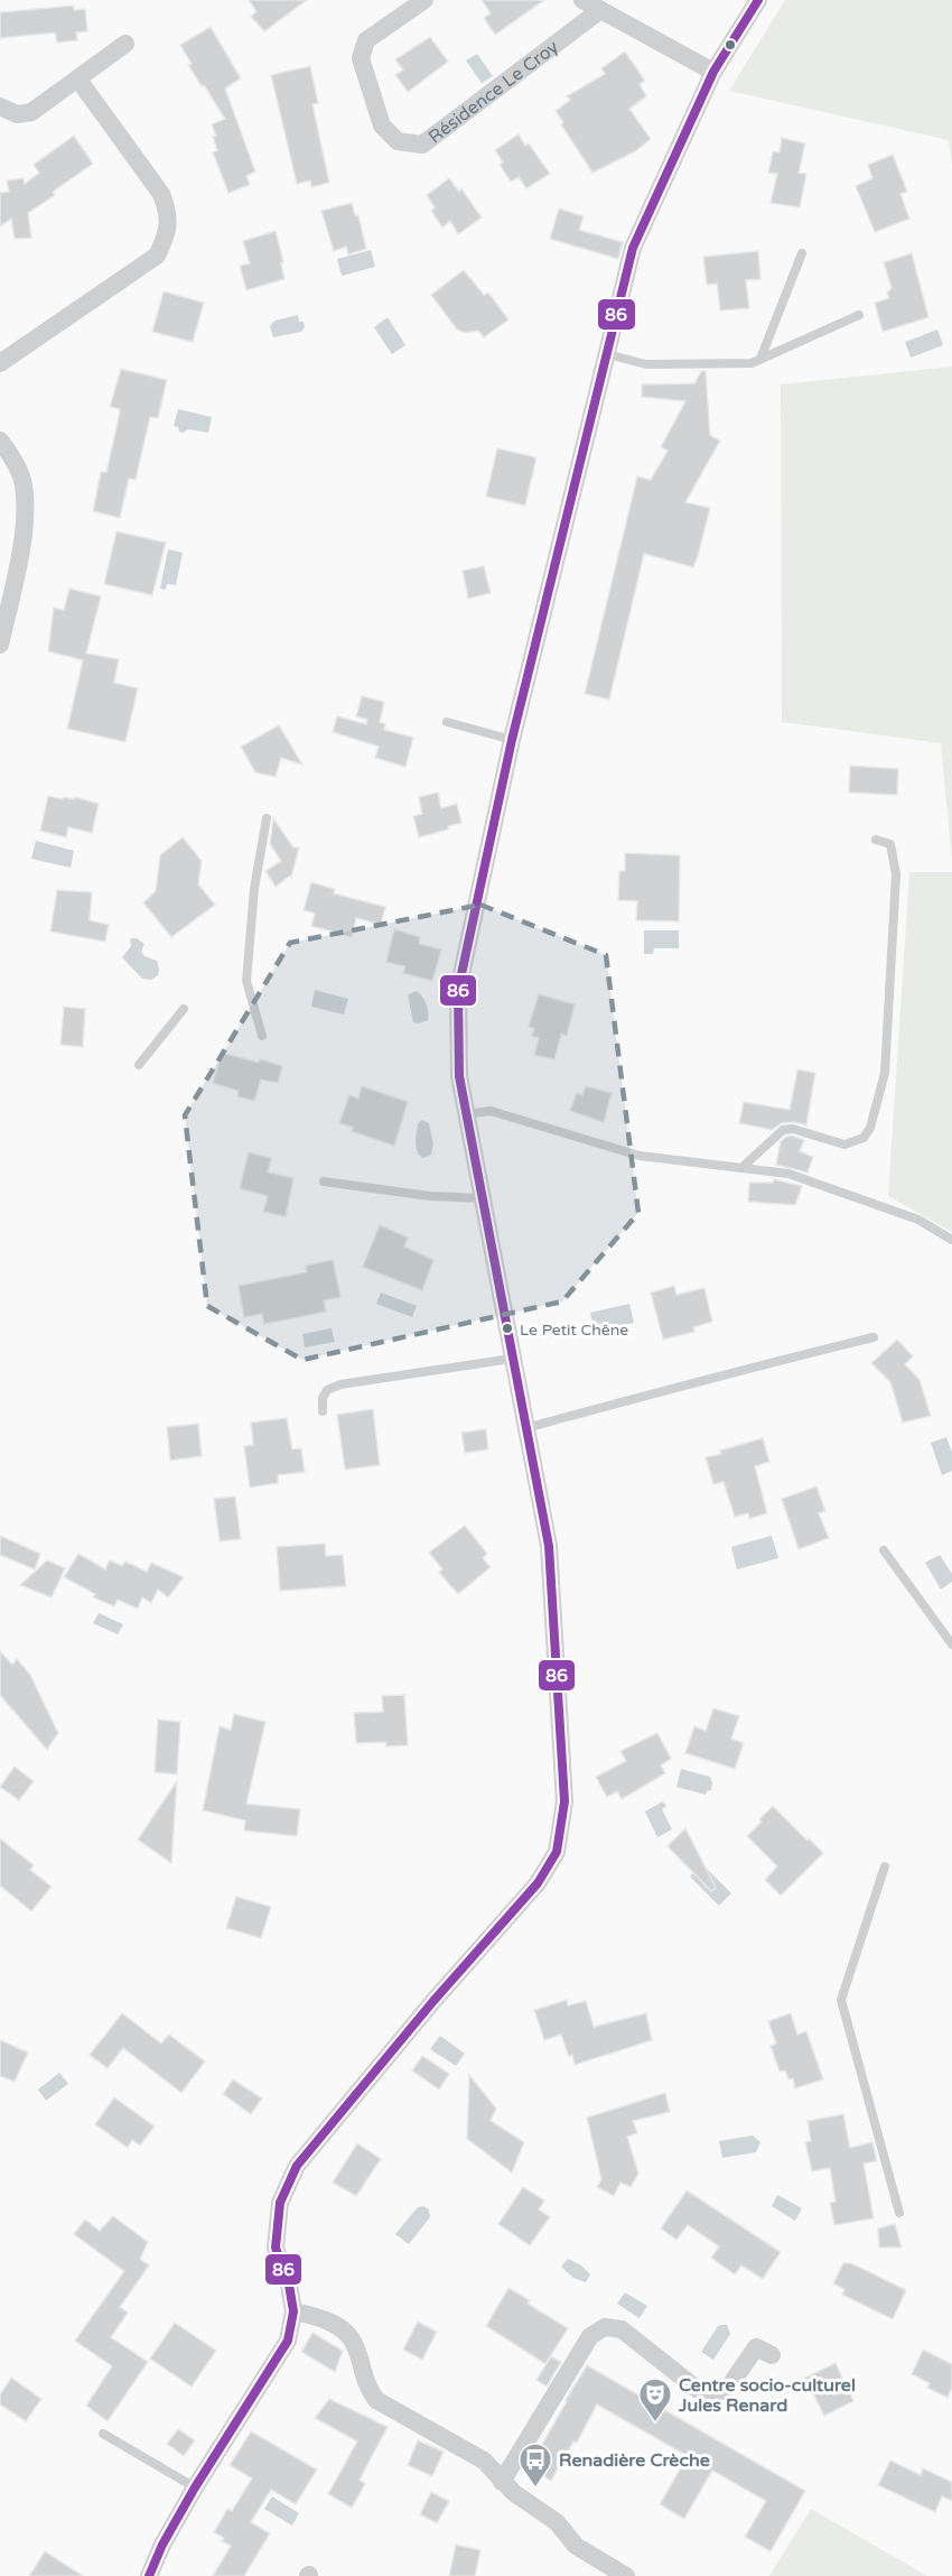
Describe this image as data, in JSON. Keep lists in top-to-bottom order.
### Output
{
  "streets": {
    "street": ["Résidence Le Croy"]
  },
  "places": {
    "other": ["Le Petit Chêne"],
    "theatre": ["Centre socio-culturel Jules Renard"],
    "bus stop": ["Renadière Crèche"]
  },
  "lines": ["transit line 86"]
}
